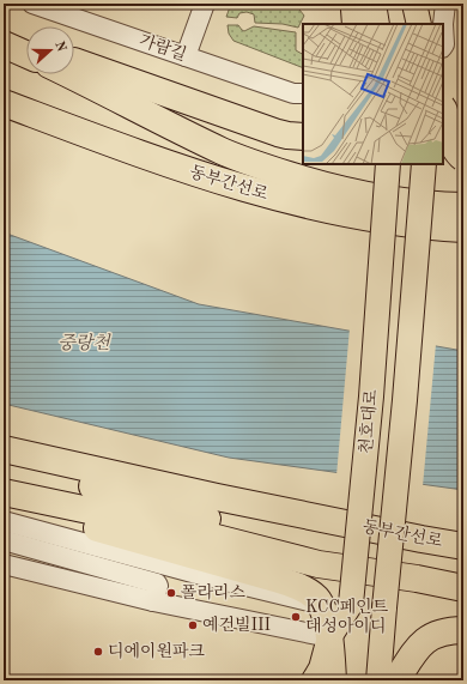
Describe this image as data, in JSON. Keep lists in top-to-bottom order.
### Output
{
  "streets": {
    "highway": ["동부간선로"],
    "main road": ["천호대로"],
    "street": ["가람길"]
  },
  "water": ["중랑천"],
  "places": [
    "폴라리스",
    "KCC페인트 대성아이디",
    "예건빌III",
    "디에이원파크"
  ],
  "north": "right"
}
